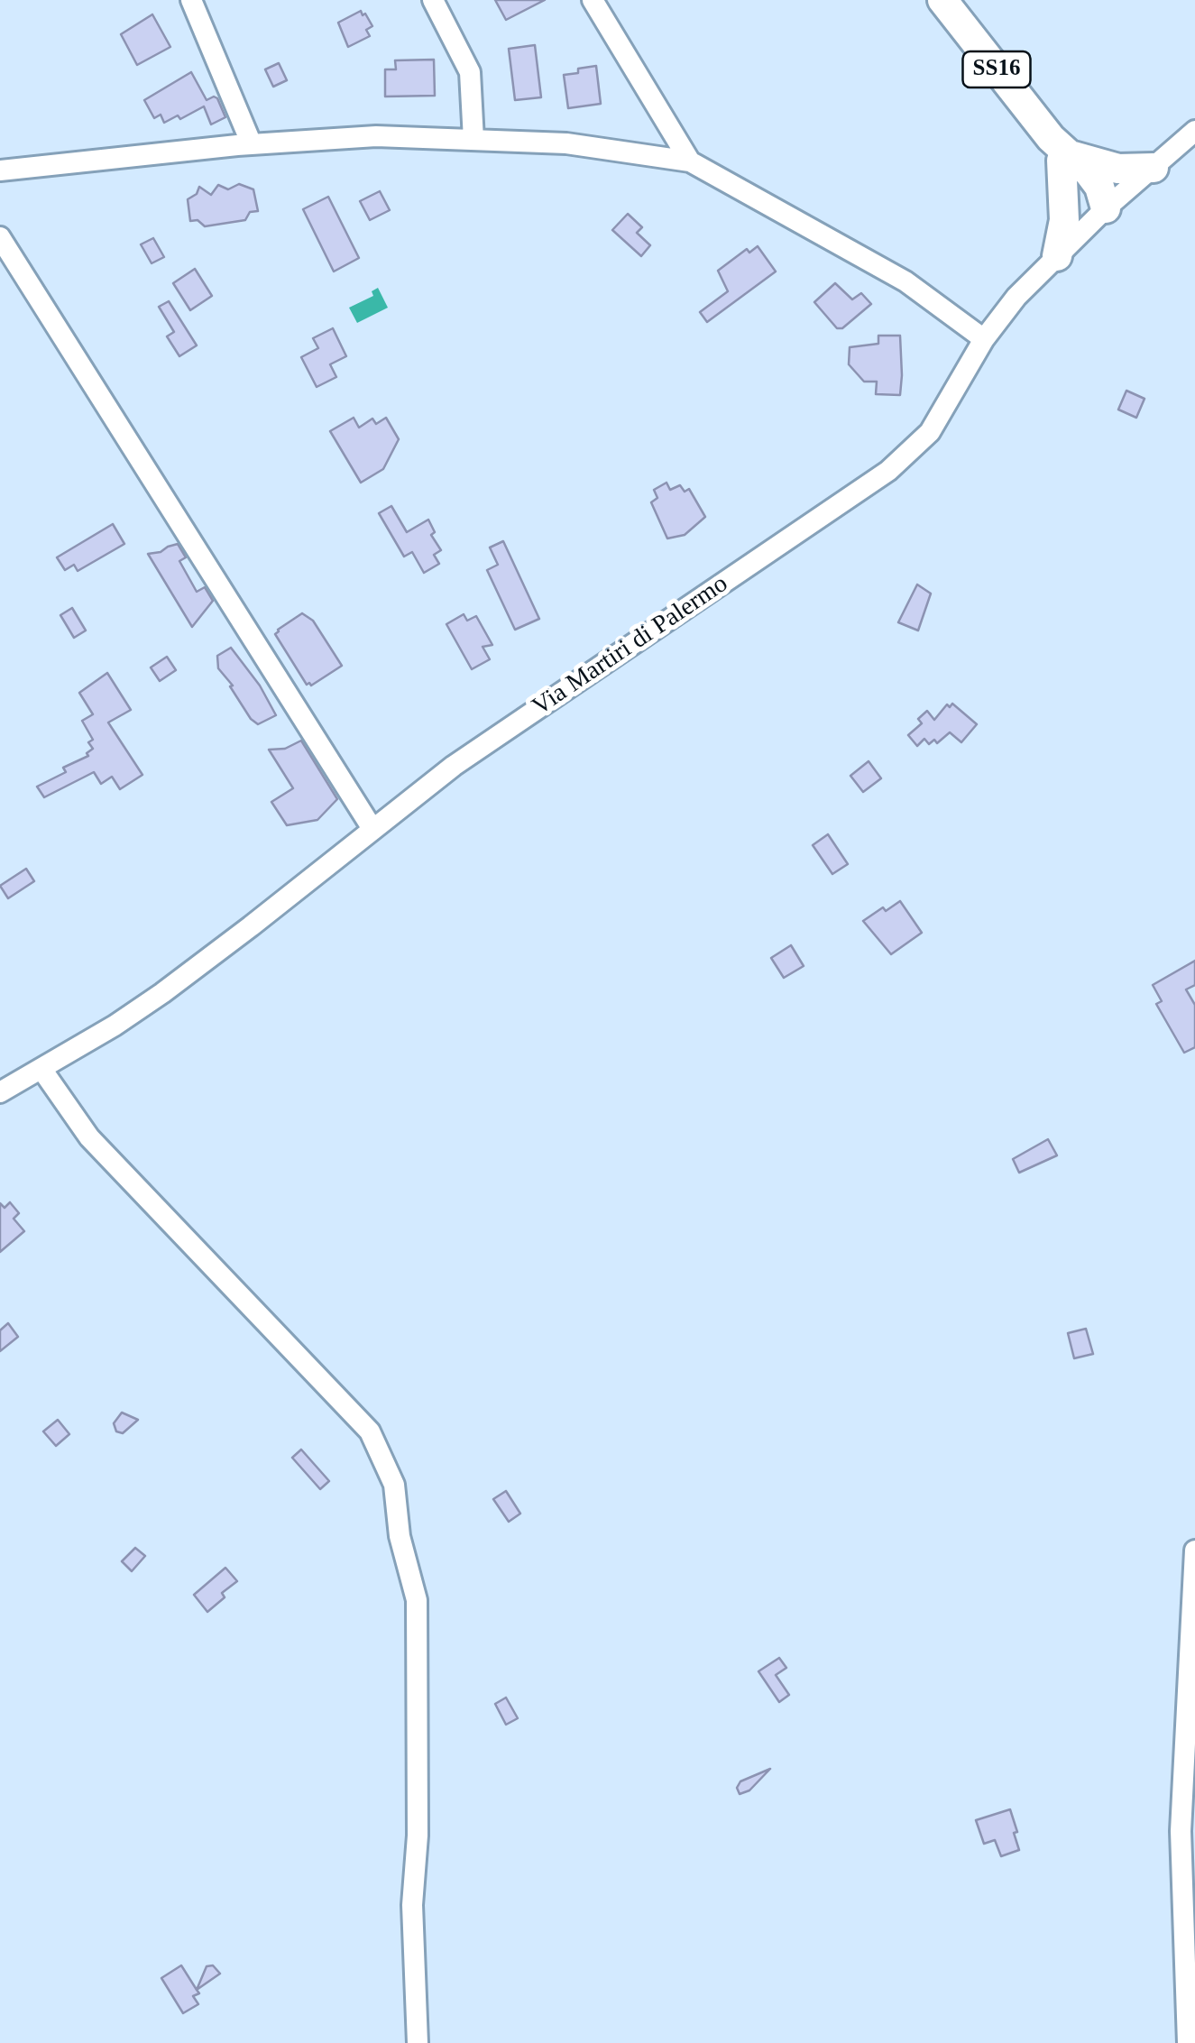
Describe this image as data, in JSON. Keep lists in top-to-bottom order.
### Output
{
  "streets": {
    "highway": ["SS16"],
    "street": ["Via Martiri di Palermo"]
  },
  "crossings": [
    ["SS16", "Via Martiri di Palermo"]
  ]
}
